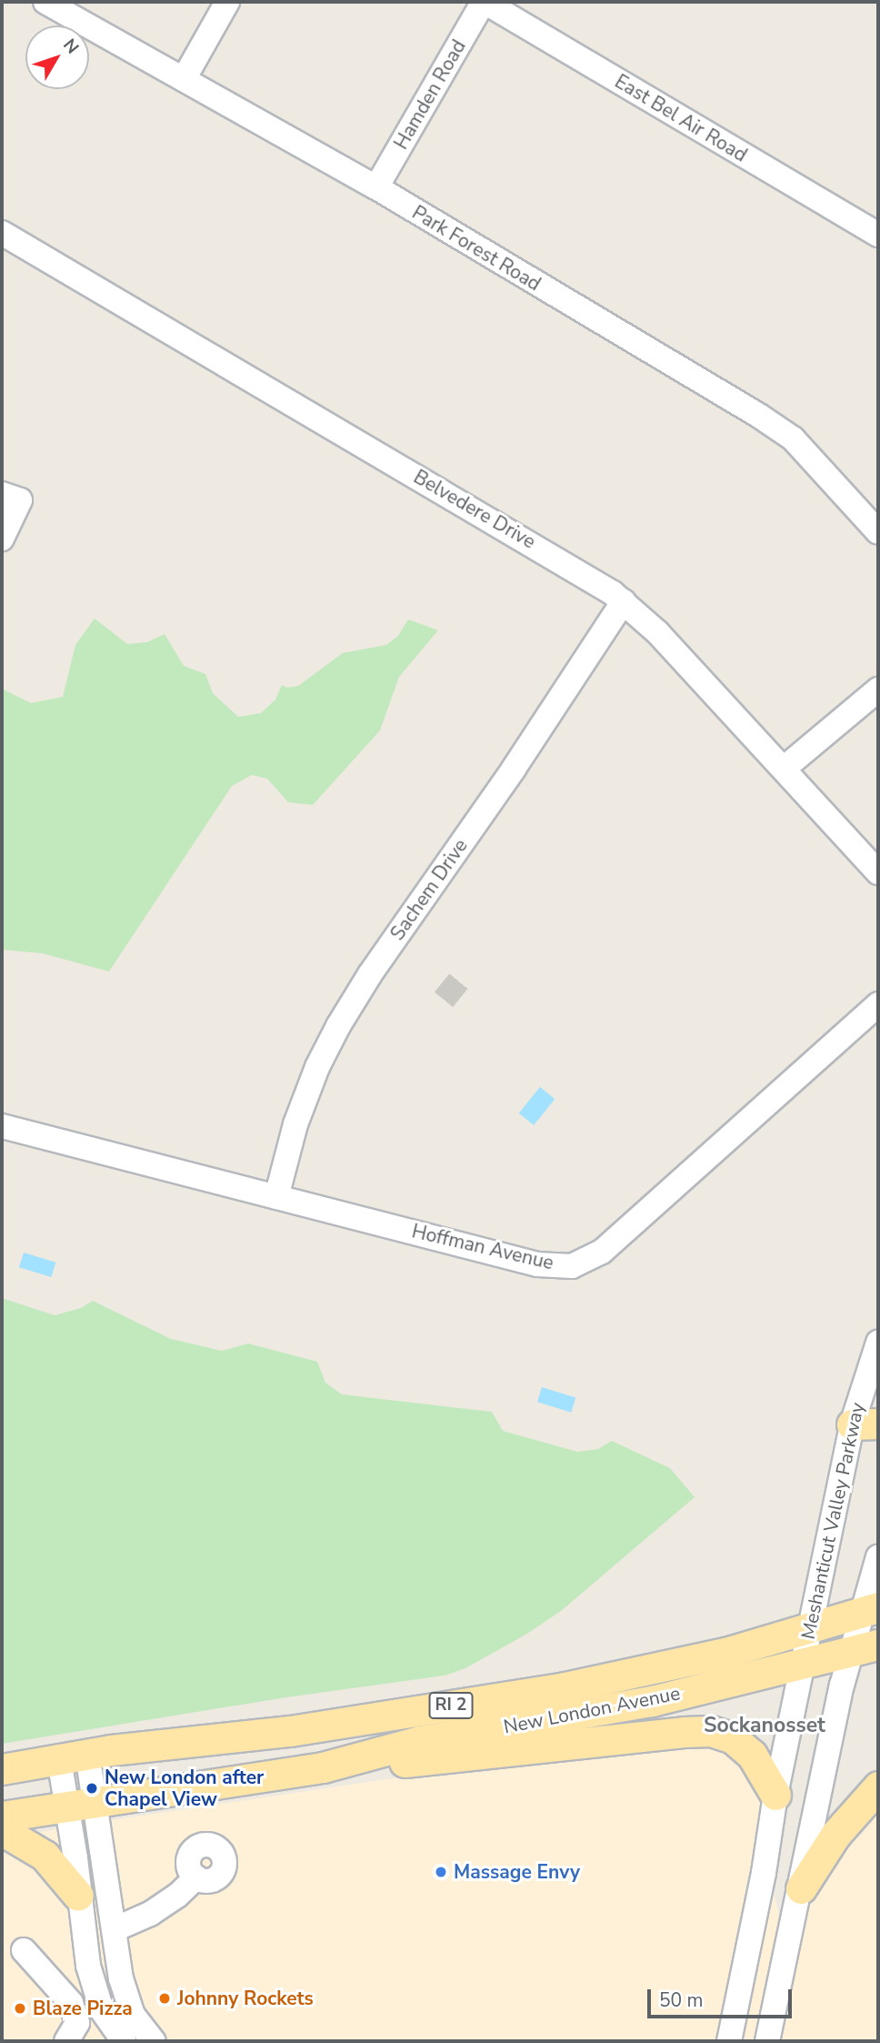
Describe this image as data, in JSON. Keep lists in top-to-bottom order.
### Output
{
  "streets": {
    "main road": ["RI 2", "New London Avenue"],
    "street": [
      "Hamden Road",
      "East Bel Air Road",
      "Park Forest Road",
      "Belvedere Drive",
      "Sachem Drive",
      "Hoffman Avenue",
      "Meshanticut Valley Parkway"
    ]
  },
  "crossings": [
    ["Hamden Road", "East Bel Air Road"],
    ["Hamden Road", "Park Forest Road"],
    ["Belvedere Drive", "Sachem Drive"],
    ["Sachem Drive", "Hoffman Avenue"],
    ["Meshanticut Valley Parkway", "New London Avenue"]
  ],
  "districts": ["Sockanosset"],
  "places": [
    "New London after Chapel View",
    "Massage Envy",
    "Johnny Rockets",
    "Blaze Pizza"
  ],
  "scale_bar": "50 m",
  "north": "top right"
}
